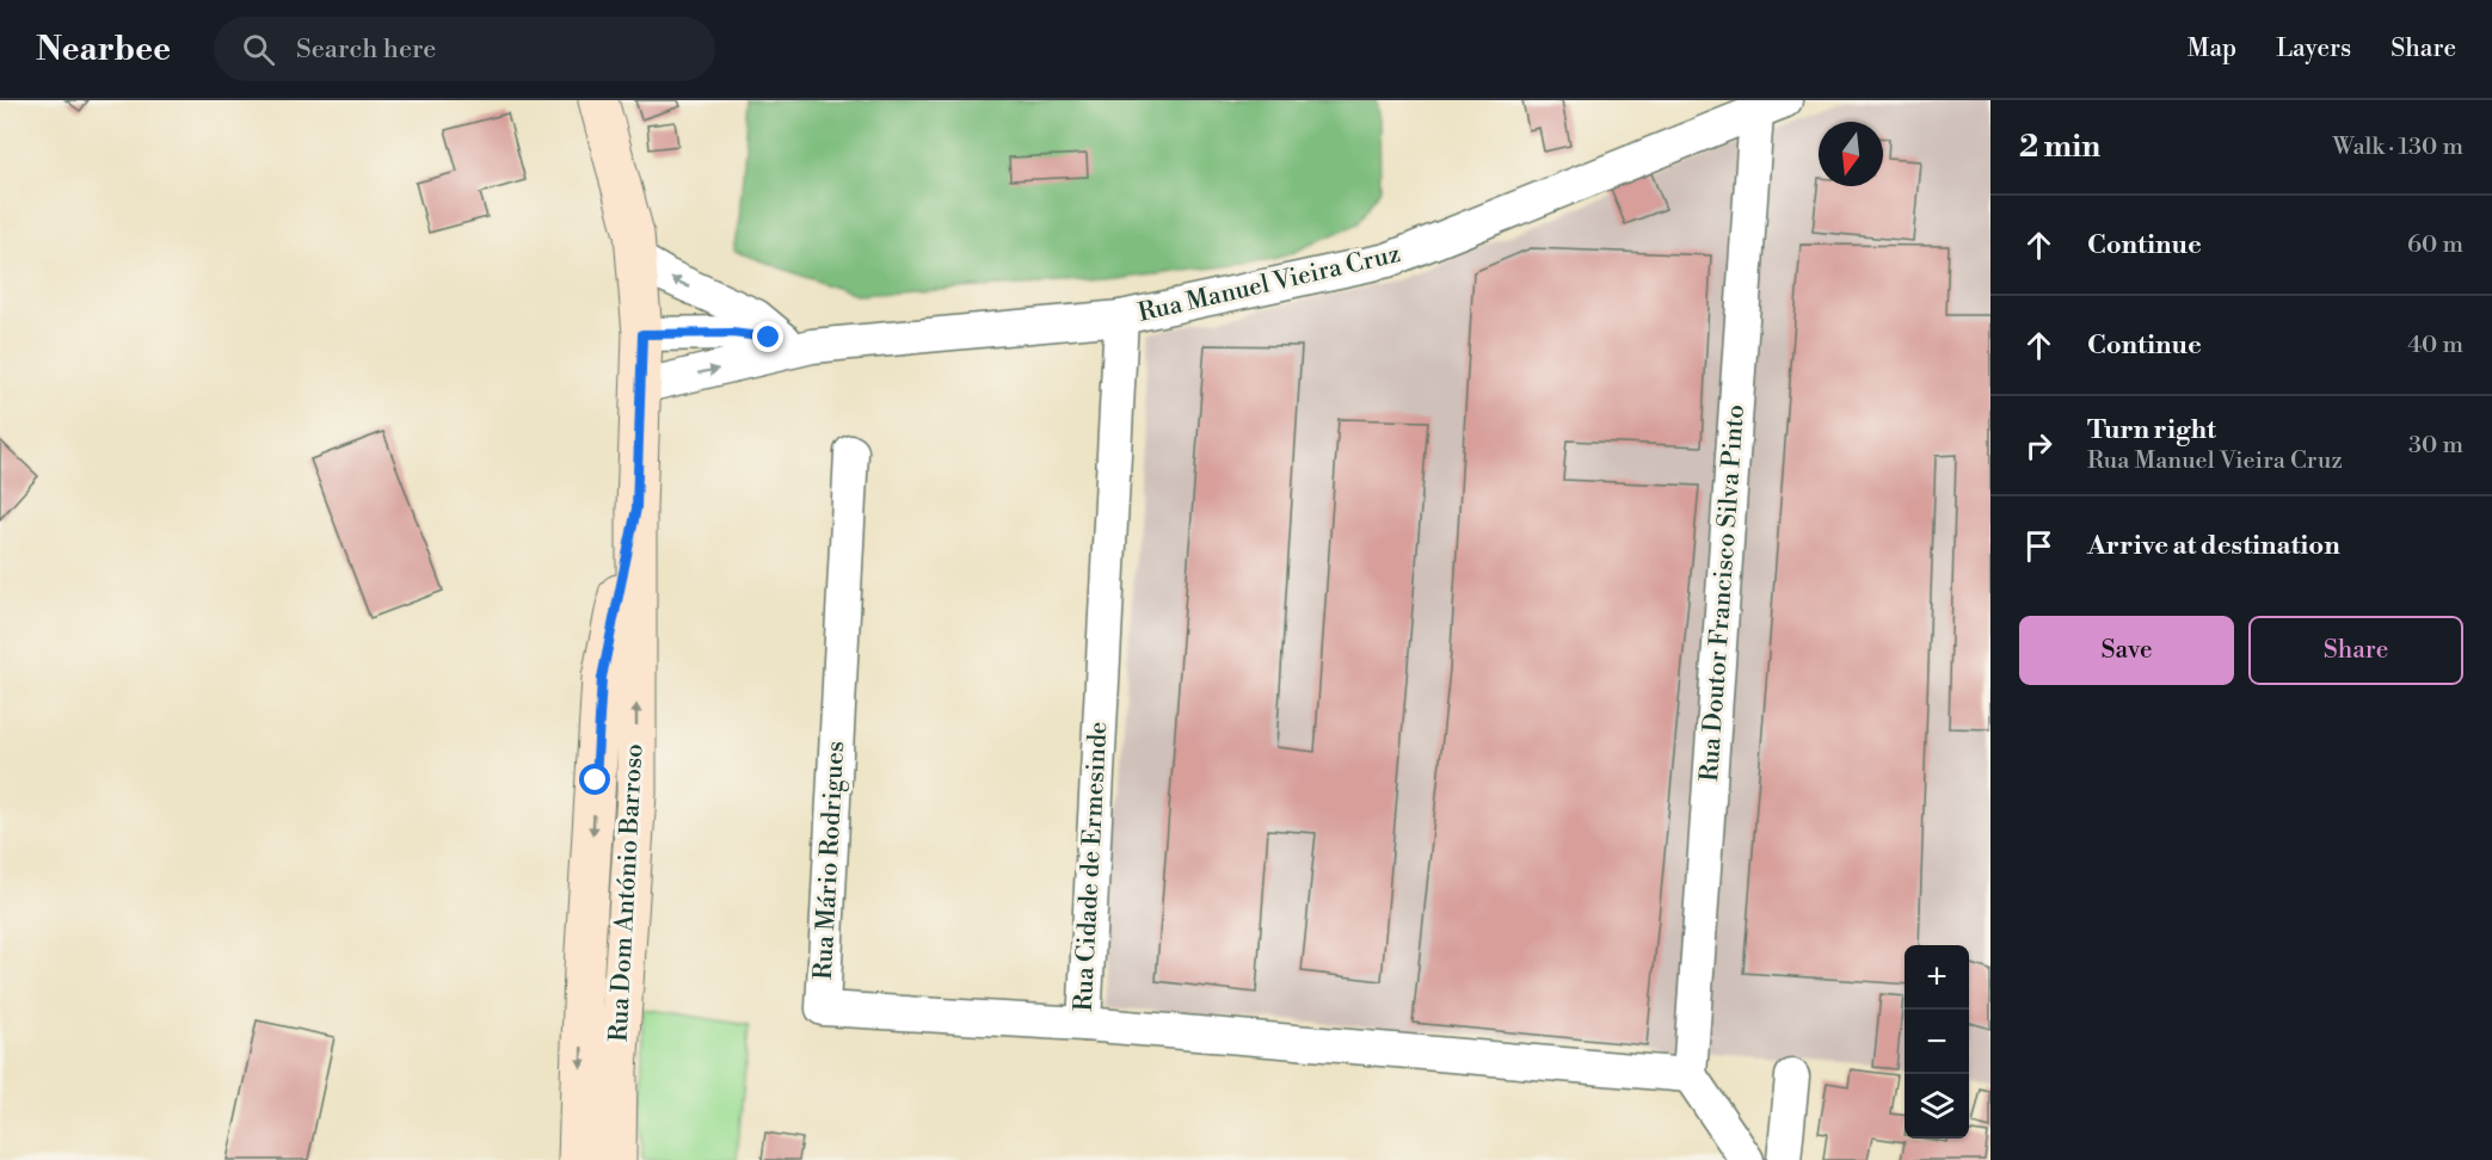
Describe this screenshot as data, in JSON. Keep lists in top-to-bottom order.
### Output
{
  "streets": {
    "main road": ["Rua Dom António Barroso"],
    "street": [
      "Rua Manuel Vieira Cruz",
      "Rua Doutor Francisco Silva Pinto",
      "Rua Mário Rodrigues",
      "Rua Cidade de Ermesinde"
    ]
  },
  "crossings": [
    ["Rua Manuel Vieira Cruz", "Rua Doutor Francisco Silva Pinto"],
    ["Rua Manuel Vieira Cruz", "Rua Cidade de Ermesinde"],
    ["Rua Doutor Francisco Silva Pinto", "Rua Cidade de Ermesinde"],
    ["Rua Mário Rodrigues", "Rua Cidade de Ermesinde"]
  ],
  "north": "bottom",
  "page": {
    "header": "Nearbee",
    "search": "Search here",
    "nav": ["Map", "Layers", "Share"],
    "heading": ["2 min", "Walk · 130 m"],
    "list": [
      ["Continue", "60 m"],
      ["Continue", "40 m"],
      ["Turn right", "Rua Manuel Vieira Cruz", "30 m"],
      "Arrive at destination"
    ],
    "buttons": ["Save", "Share"],
    "map_buttons": ["+", "−"]
  }
}
